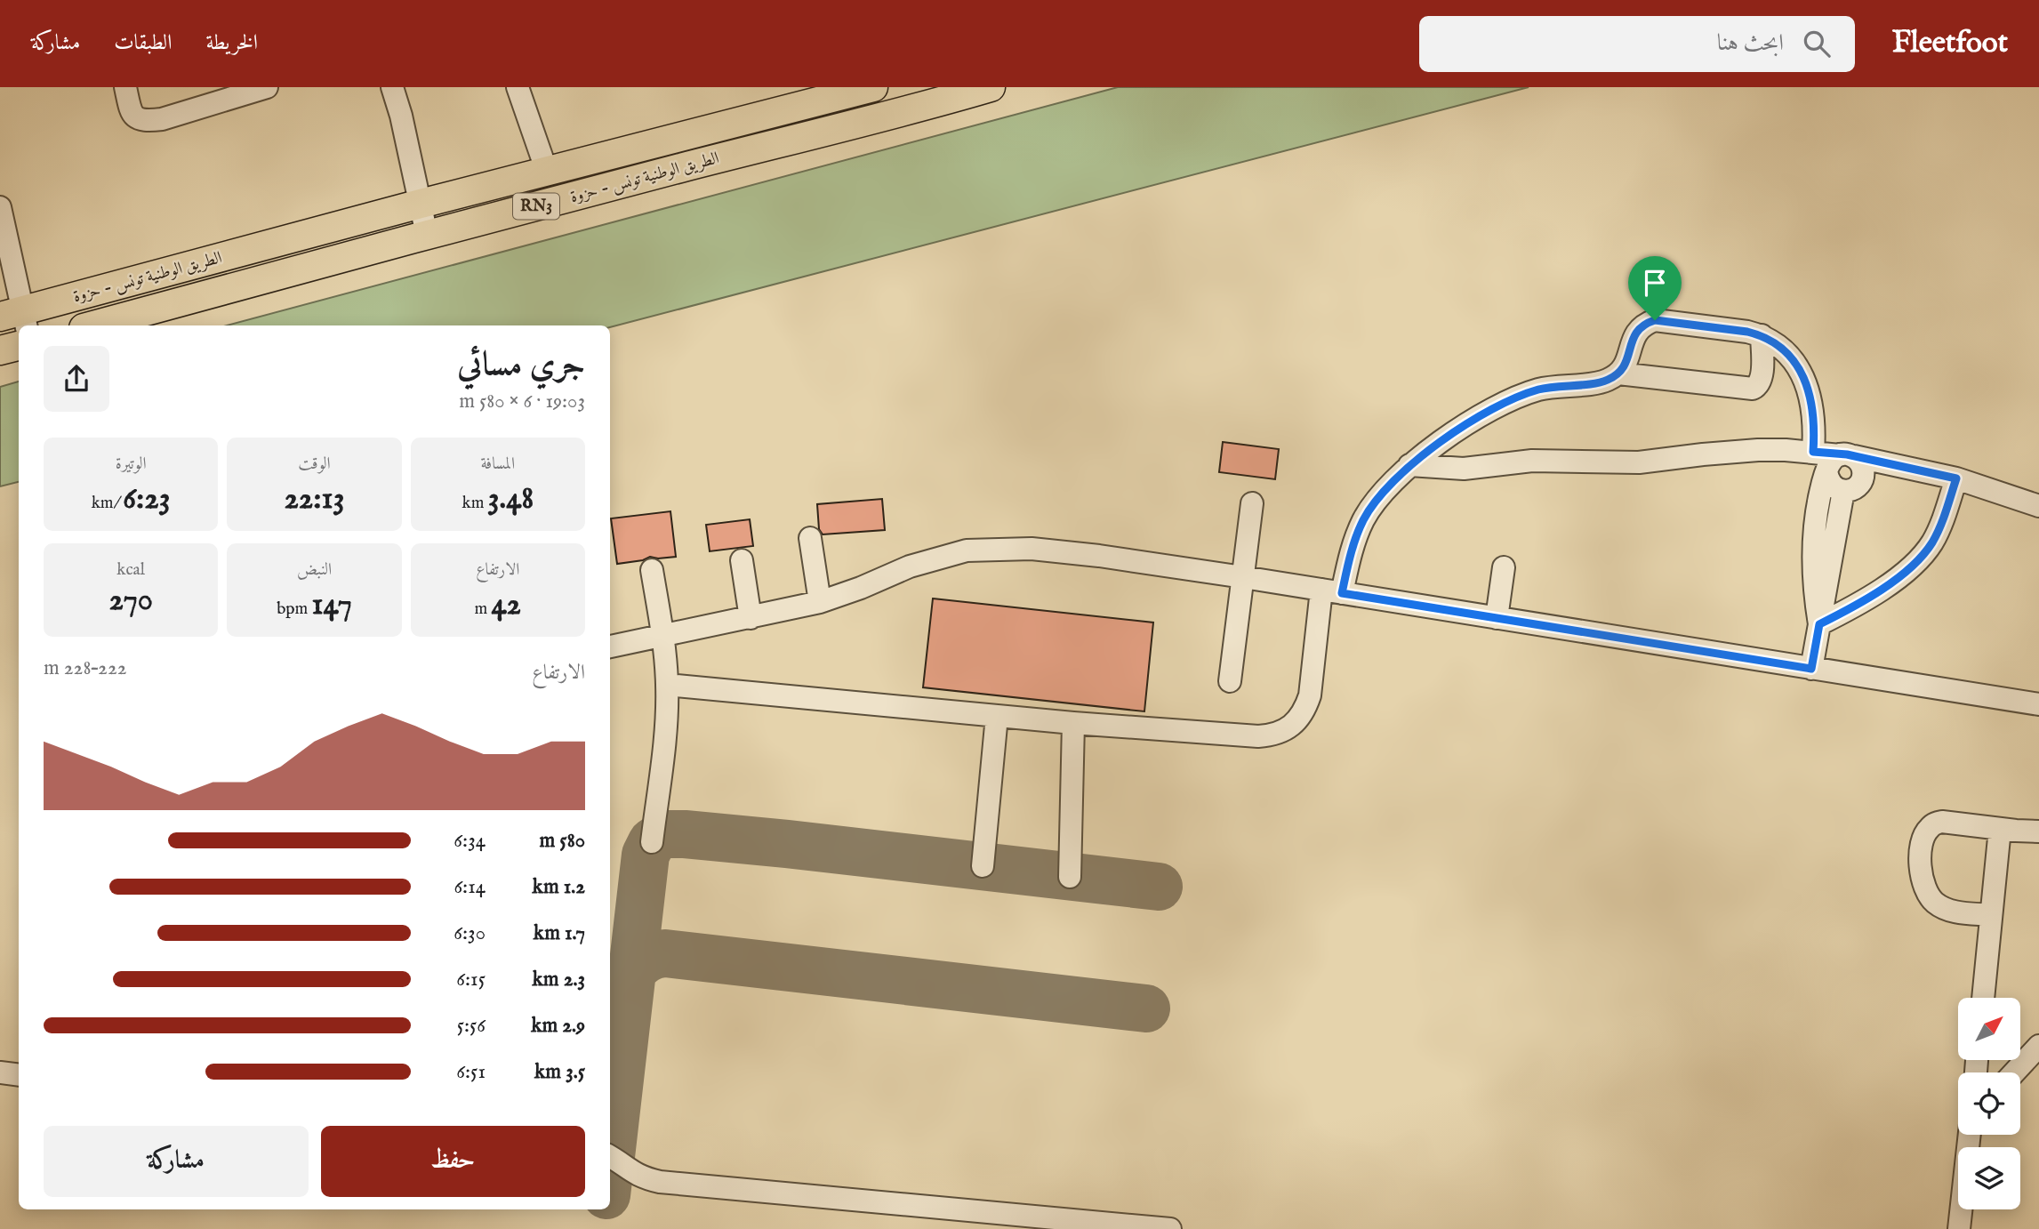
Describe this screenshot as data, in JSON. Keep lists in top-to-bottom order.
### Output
{
  "streets": {
    "main road": ["الطريق الوطنية تونس - حزوة", "RN3"]
  },
  "north": "top right",
  "page": {
    "header": "Fleetfoot",
    "search": "ابحث هنا",
    "nav": ["الخريطة", "الطبقات", "مشاركة"],
    "heading": ["جري مسائي", "19:03 · 6 × 580 m"],
    "stats": [
      ["المسافة", "3.48 km"],
      ["الوقت", "22:13"],
      ["الوتيرة", "6:23 /km"],
      ["الارتفاع", "42 m"],
      ["النبض", "147 bpm"],
      ["kcal", "270"]
    ],
    "chart": ["الارتفاع", "222–228 m"],
    "list": [
      {
        "name": "580 m",
        "note": "6:34"
      },
      {
        "name": "1.2 km",
        "note": "6:14"
      },
      {
        "name": "1.7 km",
        "note": "6:30"
      },
      {
        "name": "2.3 km",
        "note": "6:15"
      },
      {
        "name": "2.9 km",
        "note": "5:56"
      },
      {
        "name": "3.5 km",
        "note": "6:51"
      }
    ],
    "buttons": ["حفظ", "مشاركة"]
  }
}
